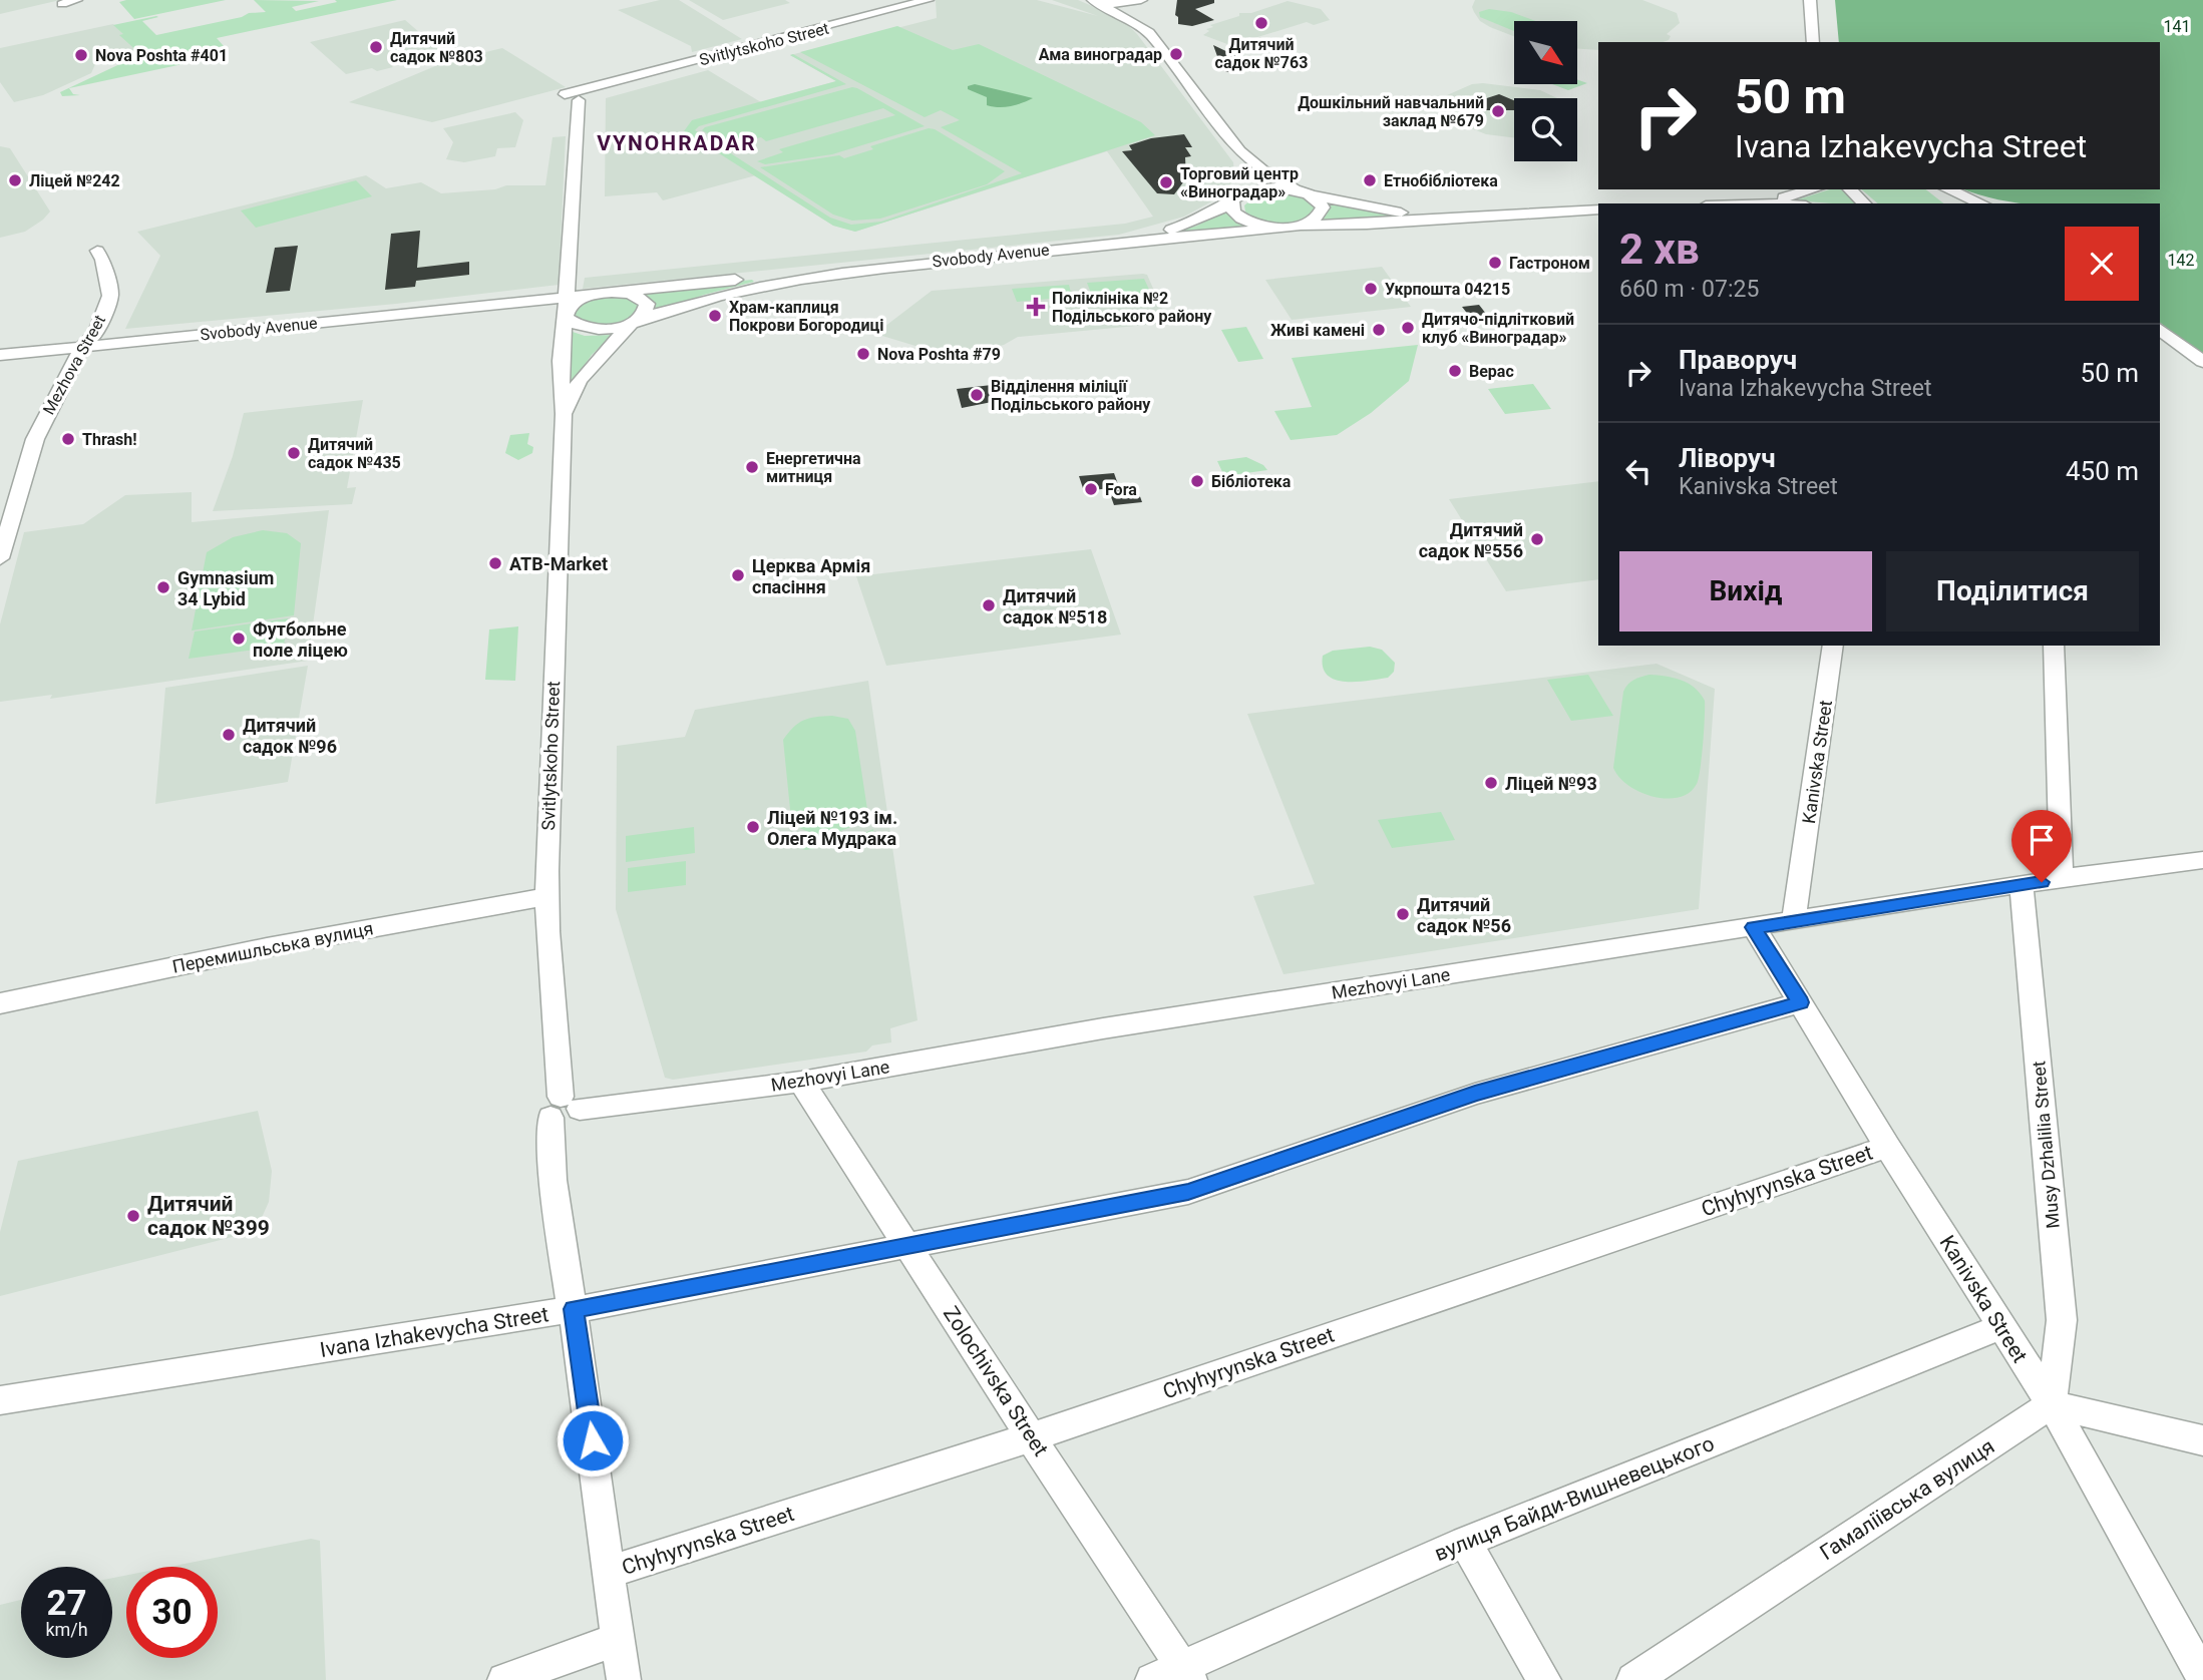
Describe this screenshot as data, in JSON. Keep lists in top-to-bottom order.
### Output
{
  "streets": {
    "street": [
      "Svitlytskoho Street",
      "Svobody Avenue",
      "Mezhova Street",
      "Kanivska Street",
      "Перемишльська вулиця",
      "Mezhovyi Lane",
      "Musy Dzhalilia Street",
      "Chyhyrynska Street",
      "Ivana Izhakevycha Street",
      "Zolochivska Street",
      "вулиця Байди-Вишневецького",
      "Гамаліївська вулиця"
    ]
  },
  "crossings": [
    ["Svitlytskoho Street", "Svobody Avenue"],
    ["Svitlytskoho Street", "Перемишльська вулиця"],
    ["Svitlytskoho Street", "Mezhovyi Lane"],
    ["Svitlytskoho Street", "Chyhyrynska Street"],
    ["Svitlytskoho Street", "Ivana Izhakevycha Street"],
    ["Svobody Avenue", "Mezhova Street"],
    ["Kanivska Street", "Mezhovyi Lane"],
    ["Kanivska Street", "Musy Dzhalilia Street"],
    ["Kanivska Street", "Chyhyrynska Street"],
    ["Kanivska Street", "Ivana Izhakevycha Street"],
    ["Kanivska Street", "вулиця Байди-Вишневецького"],
    ["Kanivska Street", "Гамаліївська вулиця"],
    ["Mezhovyi Lane", "Musy Dzhalilia Street"],
    ["Mezhovyi Lane", "Zolochivska Street"],
    ["Musy Dzhalilia Street", "Гамаліївська вулиця"],
    ["Chyhyrynska Street", "Zolochivska Street"],
    ["Ivana Izhakevycha Street", "Zolochivska Street"],
    ["Zolochivska Street", "вулиця Байди-Вишневецького"]
  ],
  "districts": ["VYNOHRADAR"],
  "parks": ["141", "142"],
  "places": {
    "other": [
      "Дитячий садок №763",
      "Дитячий садок №803",
      "Ама виноградар",
      "Nova Poshta #401",
      "Дошкільний навчальний заклад №679",
      "Ліцей №242",
      "Етнобібліотека",
      "Торговий центр «Виноградар»",
      "Гастроном",
      "Укрпошта 04215",
      "Храм-каплиця Покрови Богородиці",
      "Дитячо-підлітковий клуб «Виноградар»",
      "Живі камені",
      "Nova Poshta #79",
      "Верас",
      "Відділення міліції Подільського району",
      "Thrash!",
      "Дитячий садок №435",
      "Енергетична митниця",
      "Бібліотека",
      "Fora",
      "Дитячий садок №556",
      "ATB-Market",
      "Церква Армія спасіння",
      "Gymnasium 34 Lybid",
      "Дитячий садок №518",
      "Футбольне поле ліцею",
      "Дитячий садок №96",
      "Ліцей №93",
      "Ліцей №193 ім. Олега Мудрака",
      "Дитячий садок №56",
      "Дитячий садок №399"
    ],
    "health": ["Поліклініка №2 Подільського району"]
  },
  "north": "bottom right",
  "page": {
    "turn": ["50 m", "Ivana Izhakevycha Street"],
    "heading": ["2 хв", "660 m · 07:25"],
    "list": [
      {
        "name": "Праворуч",
        "note": "Ivana Izhakevycha Street",
        "value": "50 m"
      },
      {
        "name": "Ліворуч",
        "note": "Kanivska Street",
        "value": "450 m"
      }
    ],
    "buttons": ["Вихід", "Поділитися"],
    "speed": "27 km/h",
    "limit": "30"
  }
}
